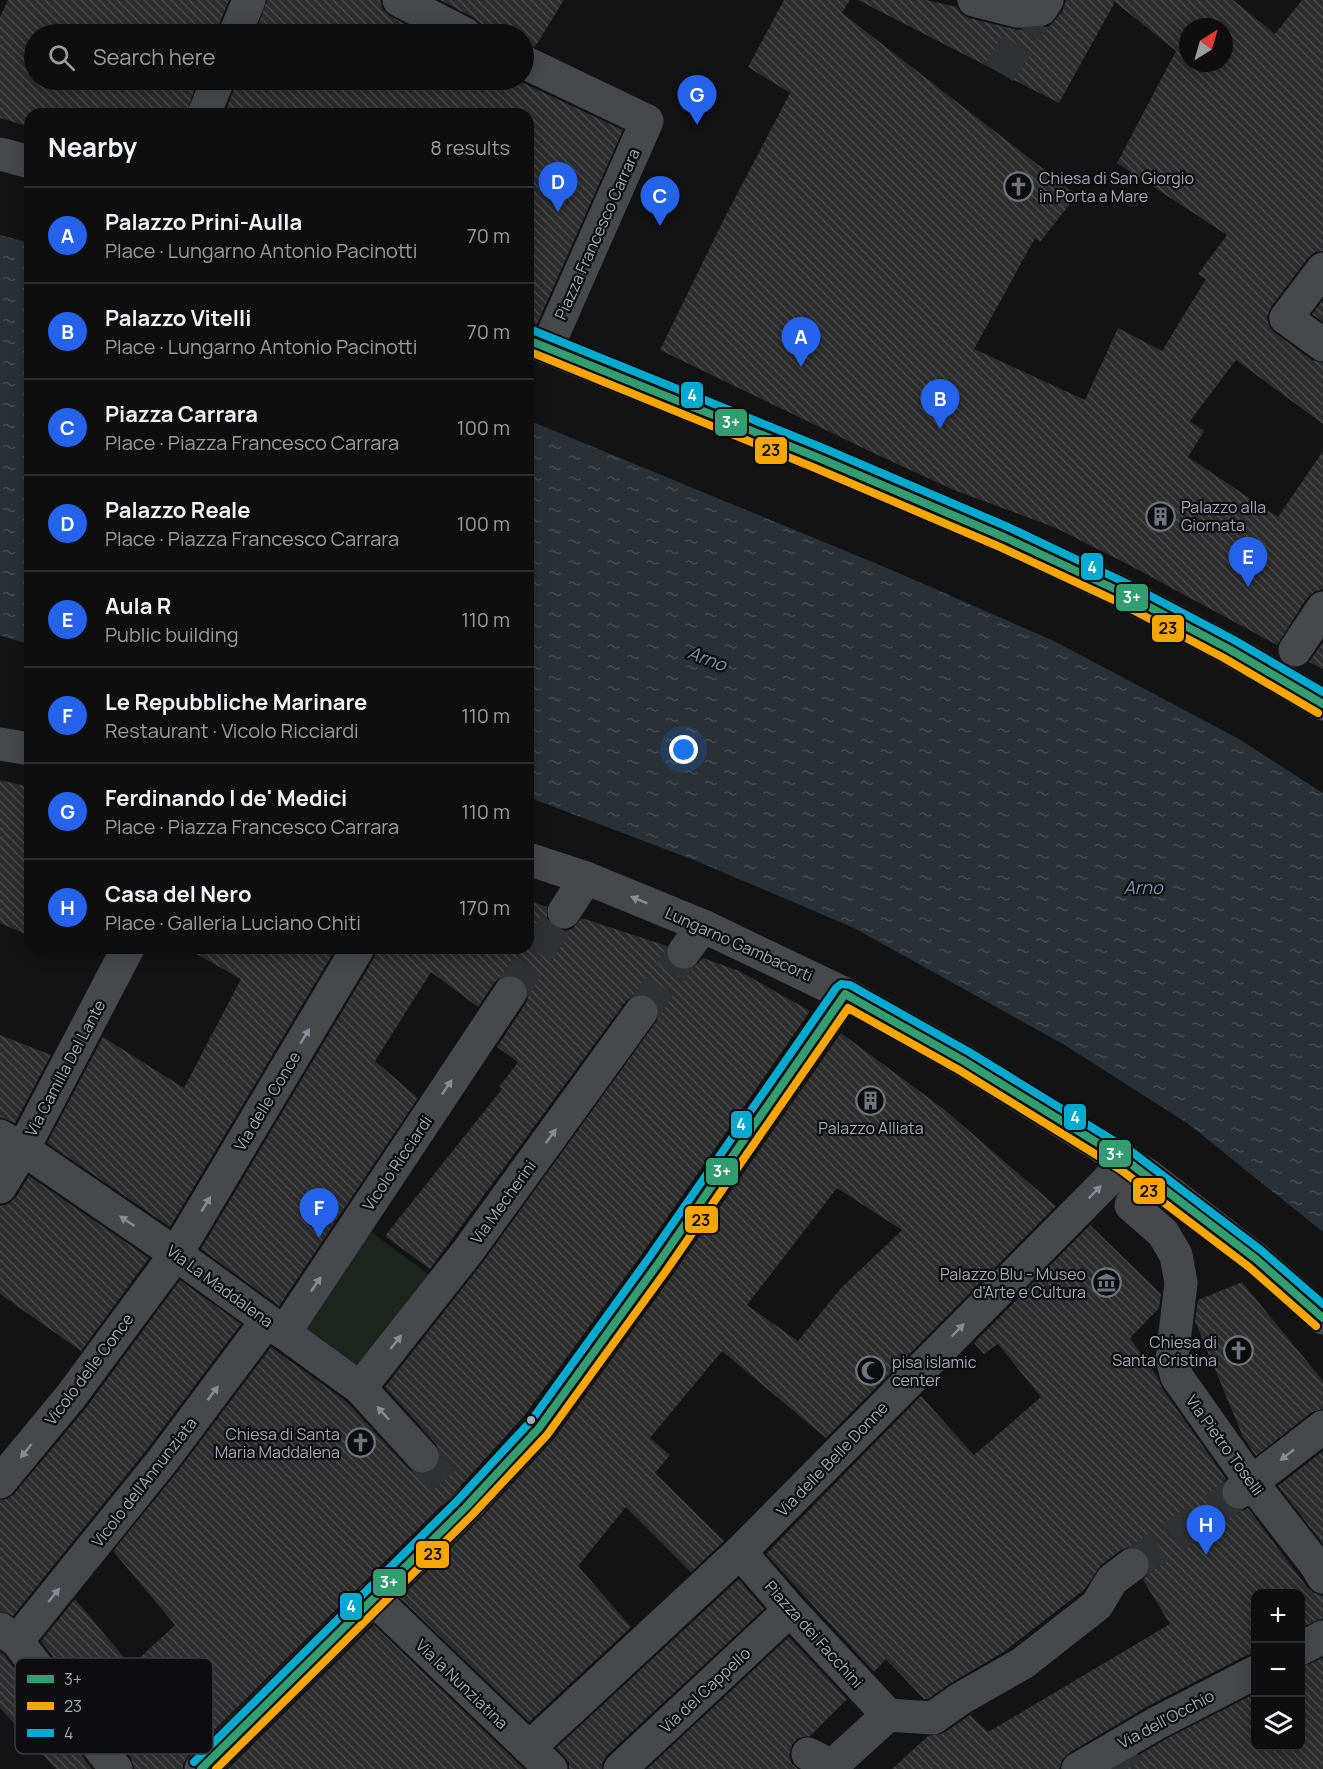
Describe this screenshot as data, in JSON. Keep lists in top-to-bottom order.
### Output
{
  "streets": {
    "street": [
      "Piazza Francesco Carrara",
      "Lungarno Gambacorti",
      "Via Camilla Del Lante",
      "Via delle Conce",
      "Vicolo Ricciardi",
      "Via Mecherini",
      "Via La Maddalena",
      "Vicolo delle Conce",
      "Via Pietro Toselli",
      "Via delle Belle Donne",
      "Vicolo dell'Annunziata",
      "Piazza dei Facchini",
      "Via la Nunziatina",
      "Via del Cappello",
      "Via dell'Occhio"
    ]
  },
  "crossings": [
    ["Lungarno Gambacorti", "Via Pietro Toselli"],
    ["Lungarno Gambacorti", "Via delle Belle Donne"],
    ["Via Camilla Del Lante", "Via La Maddalena"],
    ["Via delle Conce", "Via La Maddalena"],
    ["Via delle Conce", "Vicolo delle Conce"],
    ["Vicolo Ricciardi", "Via La Maddalena"],
    ["Vicolo Ricciardi", "Vicolo dell'Annunziata"],
    ["Via Mecherini", "Via La Maddalena"],
    ["Via La Maddalena", "Vicolo delle Conce"],
    ["Via La Maddalena", "Vicolo dell'Annunziata"],
    ["Via Pietro Toselli", "Via delle Belle Donne"],
    ["Via delle Belle Donne", "Piazza dei Facchini"],
    ["Via delle Belle Donne", "Via la Nunziatina"],
    ["Piazza dei Facchini", "Via del Cappello"]
  ],
  "one_way": ["Via delle Conce", "Via La Maddalena", "Vicolo delle Conce"],
  "water": ["Arno"],
  "places": {
    "church": ["Chiesa di San Giorgio in Porta a Mare", "Chiesa di Santa Cristina", "Chiesa di Santa Maria Maddalena"],
    "building": ["Palazzo alla Giornata", "Palazzo Alliata"],
    "museum": ["Palazzo Blu - Museo d'Arte e Cultura"],
    "mosque": ["pisa islamic center"]
  },
  "lines": ["transit line 4", "transit line 3+", "transit line 23"],
  "legend": ["3+", "23", "4"],
  "north": "top right",
  "page": {
    "search": "Search here",
    "pins": [
      "G",
      "D",
      "C",
      "A",
      "B",
      "E",
      "F",
      "H"
    ],
    "heading": ["Nearby", "8 results"],
    "list": [
      {
        "mark": "A",
        "name": "Palazzo Prini-Aulla",
        "note": "Place · Lungarno Antonio Pacinotti",
        "value": "70 m"
      },
      {
        "mark": "B",
        "name": "Palazzo Vitelli",
        "note": "Place · Lungarno Antonio Pacinotti",
        "value": "70 m"
      },
      {
        "mark": "C",
        "name": "Piazza Carrara",
        "note": "Place · Piazza Francesco Carrara",
        "value": "100 m"
      },
      {
        "mark": "D",
        "name": "Palazzo Reale",
        "note": "Place · Piazza Francesco Carrara",
        "value": "100 m"
      },
      {
        "mark": "E",
        "name": "Aula R",
        "note": "Public building",
        "value": "110 m"
      },
      {
        "mark": "F",
        "name": "Le Repubbliche Marinare",
        "note": "Restaurant · Vicolo Ricciardi",
        "value": "110 m"
      },
      {
        "mark": "G",
        "name": "Ferdinando I de' Medici",
        "note": "Place · Piazza Francesco Carrara",
        "value": "110 m"
      },
      {
        "mark": "H",
        "name": "Casa del Nero",
        "note": "Place · Galleria Luciano Chiti",
        "value": "170 m"
      }
    ],
    "map_buttons": ["+", "−"]
  }
}
